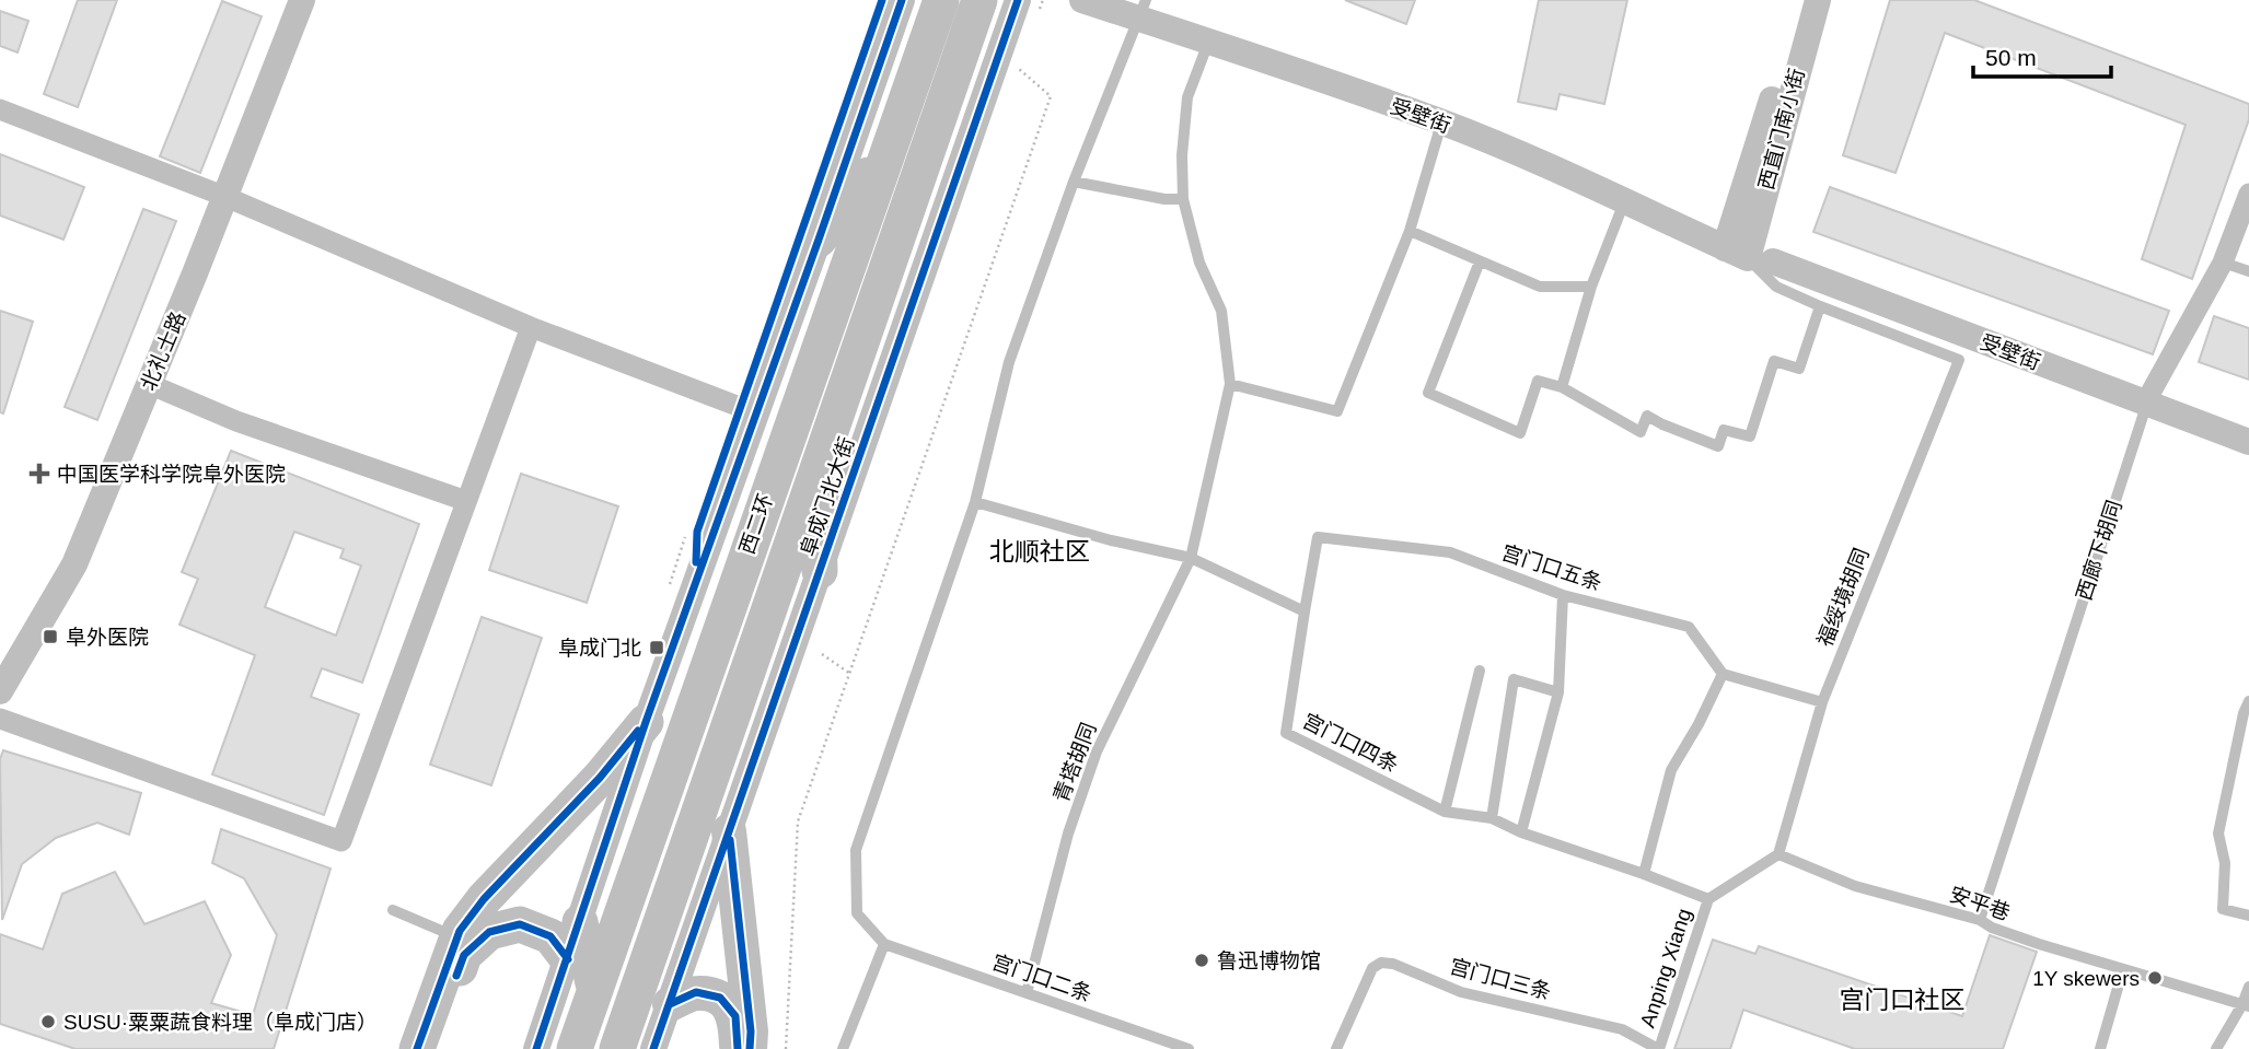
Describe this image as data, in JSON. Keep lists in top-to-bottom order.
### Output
{
  "streets": {
    "highway": ["西二环"],
    "street": [
      "受壁街",
      "西直门南小街",
      "北礼士路",
      "阜成门北大街",
      "西廊下胡同"
    ],
    "lane": [
      "宫门口五条",
      "福绥境胡同",
      "宫门口四条",
      "青塔胡同",
      "安平巷",
      "Anping Xiang",
      "宫门口二条",
      "宫门口三条"
    ]
  },
  "crossings": [
    ["受壁街", "西直门南小街"],
    ["受壁街", "青塔胡同"],
    ["西廊下胡同", "安平巷"],
    ["宫门口五条", "宫门口四条"],
    ["福绥境胡同", "安平巷"],
    ["宫门口四条", "Anping Xiang"],
    ["青塔胡同", "宫门口二条"],
    ["Anping Xiang", "宫门口三条"]
  ],
  "districts": ["北顺社区", "宫门口社区"],
  "places": {
    "health": ["中国医学科学院阜外医院"],
    "transit": ["阜外医院", "阜成门北"],
    "other": ["鲁迅博物馆", "1Y skewers", "SUSU·粟粟蔬食料理（阜成门店）"]
  },
  "scale_bar": "50 m"
}
